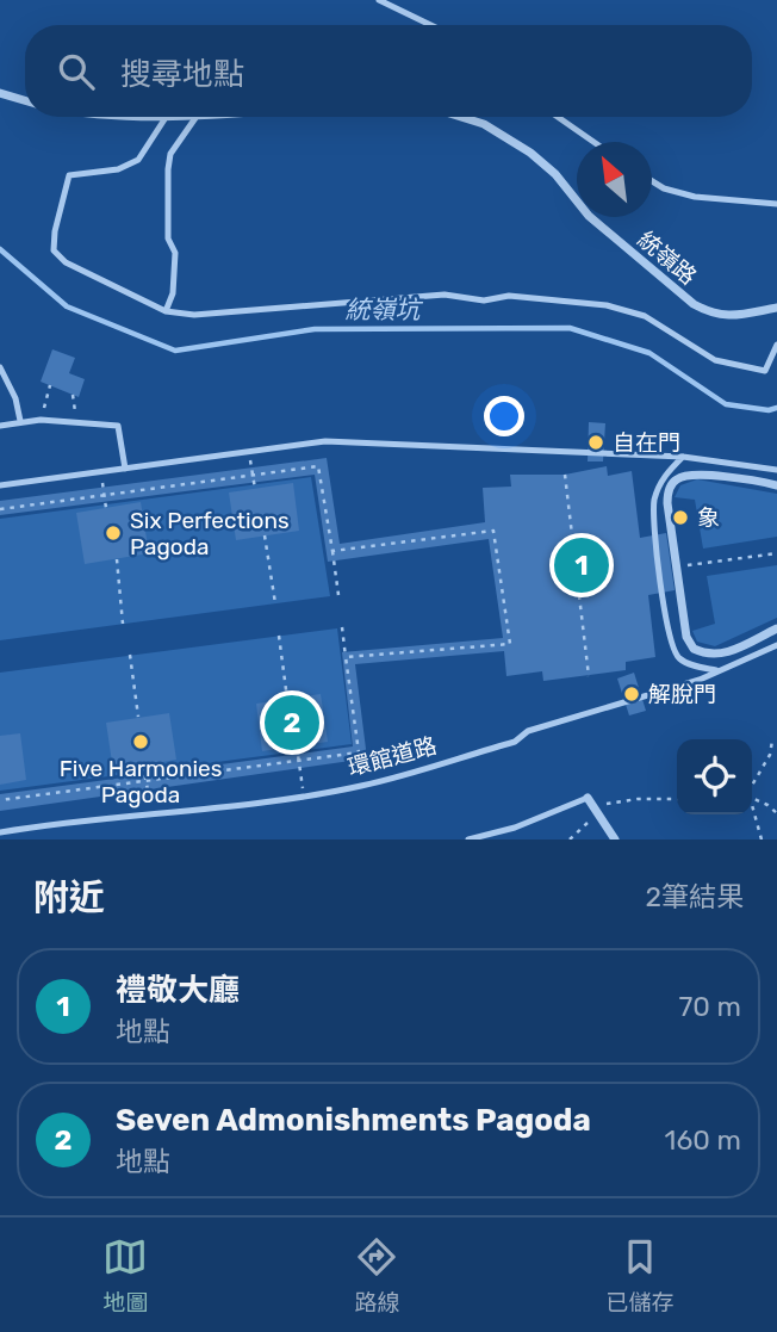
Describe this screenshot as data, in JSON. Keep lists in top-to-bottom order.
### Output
{
  "streets": {
    "street": ["統嶺路"],
    "lane": ["環館道路"]
  },
  "water": ["統嶺坑"],
  "places": [
    "自在門",
    "象",
    "Six Perfections Pagoda",
    "解脫門",
    "Five Harmonies Pagoda"
  ],
  "north": "top left",
  "page": {
    "search": "搜尋地點",
    "pins": ["1", "2"],
    "heading": ["附近", "2筆結果"],
    "list": [
      {
        "mark": "1",
        "name": "禮敬大廳",
        "note": "地點",
        "value": "70 m"
      },
      {
        "mark": "2",
        "name": "Seven Admonishments Pagoda",
        "note": "地點",
        "value": "160 m"
      }
    ],
    "nav": ["地圖", "路線", "已儲存"]
  }
}
